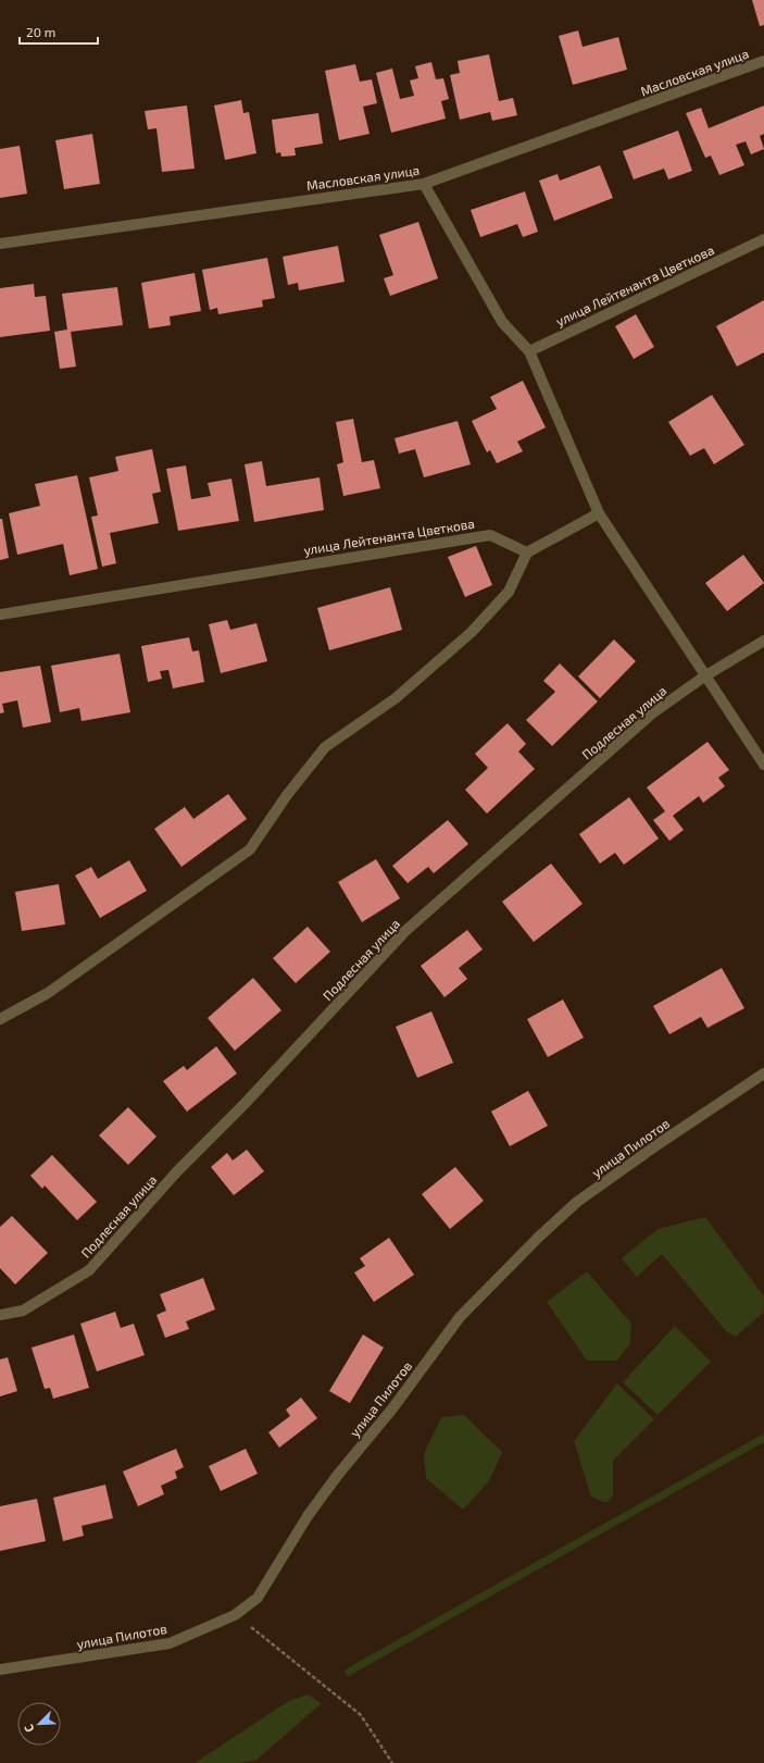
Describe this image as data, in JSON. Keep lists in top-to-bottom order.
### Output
{
  "streets": {
    "street": [
      "Масловская улица",
      "улица Лейтенанта Цветкова",
      "Подлесная улица",
      "улица Пилотов"
    ]
  },
  "scale_bar": "20 m",
  "north": "bottom left"
}
